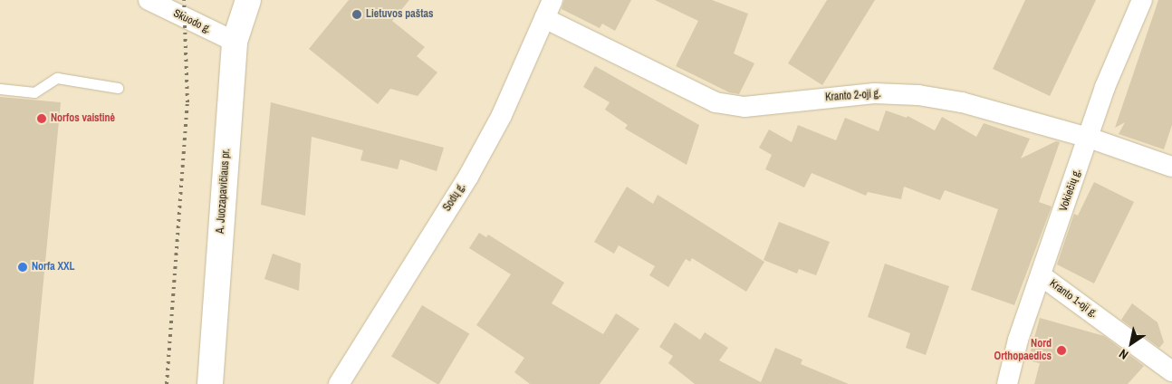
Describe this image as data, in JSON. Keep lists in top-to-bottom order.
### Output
{
  "streets": {
    "main road": ["A. Juozapavičiaus pr."],
    "street": [
      "Skuodo g.",
      "Kranto 2-oji g.",
      "Vokiečių g.",
      "Sodų g.",
      "Kranto 1-oji g."
    ]
  },
  "crossings": [
    ["Skuodo g.", "A. Juozapavičiaus pr."],
    ["Kranto 2-oji g.", "Vokiečių g."],
    ["Kranto 2-oji g.", "Sodų g."],
    ["Vokiečių g.", "Kranto 1-oji g."]
  ],
  "places": [
    "Lietuvos paštas",
    "Norfos vaistinė",
    "Norfa XXL",
    "Nord Orthopaedics"
  ],
  "north": "bottom left"
}
